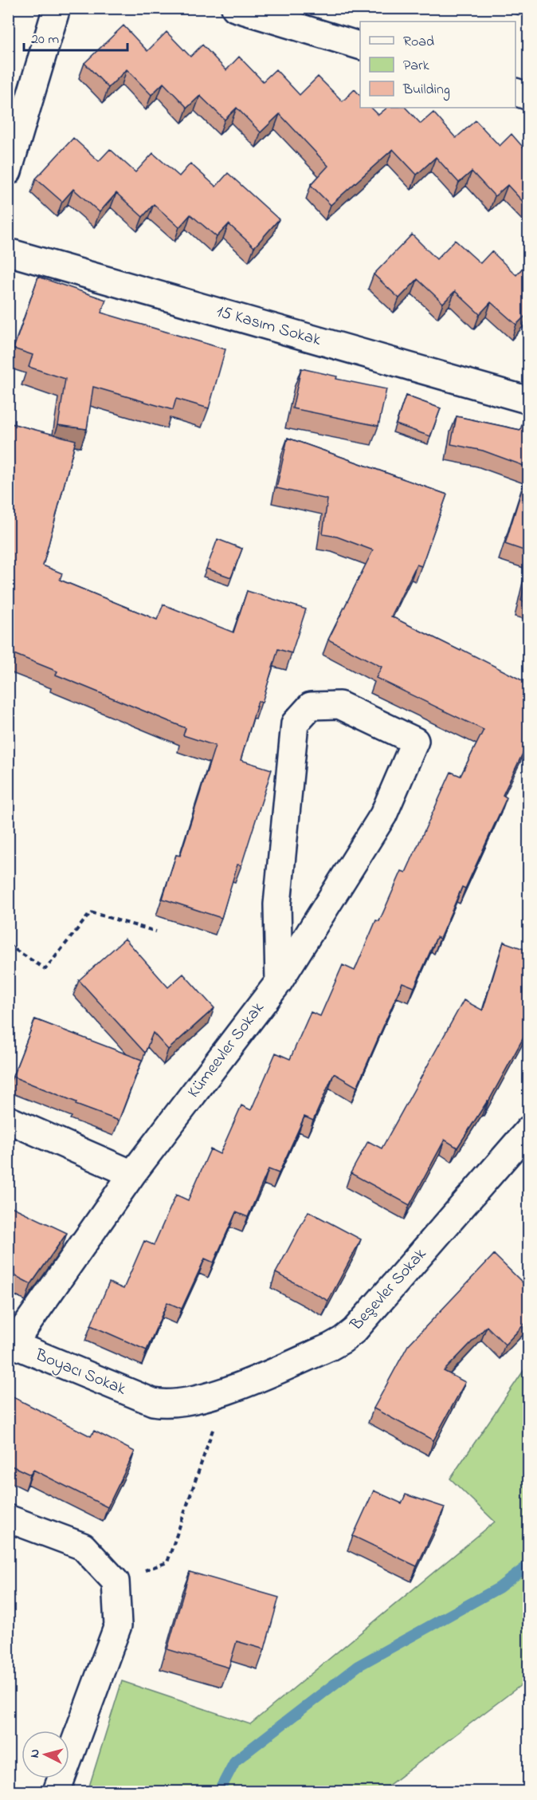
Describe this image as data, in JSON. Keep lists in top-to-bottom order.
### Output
{
  "streets": {
    "street": [
      "15 Kasım Sokak",
      "Kümeevler Sokak",
      "Beşevler Sokak",
      "Boyacı Sokak"
    ]
  },
  "crossings": [
    ["Kümeevler Sokak", "Boyacı Sokak"],
    ["Beşevler Sokak", "Boyacı Sokak"]
  ],
  "legend": ["Road", "Park", "Building"],
  "scale_bar": "20 m",
  "north": "left"
}
